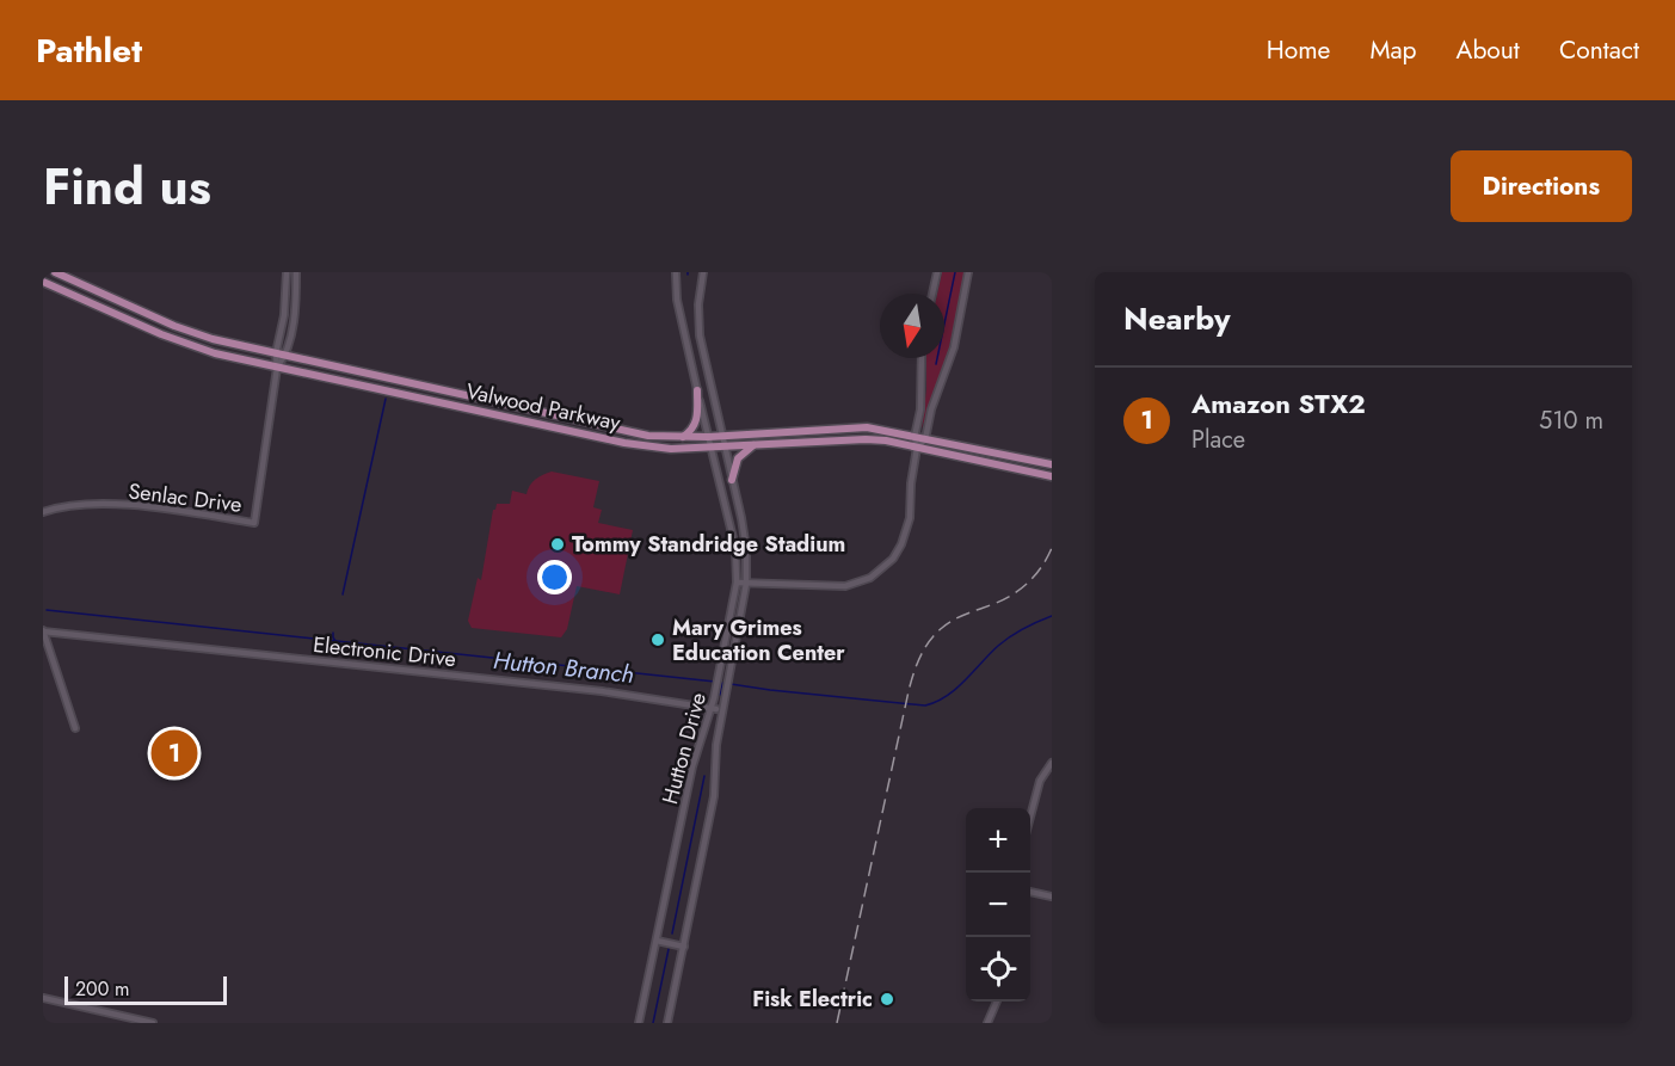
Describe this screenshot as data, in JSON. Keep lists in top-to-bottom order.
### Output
{
  "streets": {
    "main road": ["Valwood Parkway"],
    "street": ["Senlac Drive", "Electronic Drive", "Hutton Drive"]
  },
  "crossings": [
    ["Valwood Parkway", "Senlac Drive"],
    ["Valwood Parkway", "Hutton Drive"],
    ["Electronic Drive", "Hutton Drive"]
  ],
  "water": ["Hutton Branch"],
  "places": ["Tommy Standridge Stadium", "Mary Grimes Education Center", "Fisk Electric"],
  "scale_bar": "200 m",
  "north": "bottom",
  "page": {
    "header": "Pathlet",
    "nav": [
      "Home",
      "Map",
      "About",
      "Contact"
    ],
    "title": "Find us",
    "buttons": "Directions",
    "heading": "Nearby",
    "list": [
      {
        "mark": "1",
        "name": "Amazon STX2",
        "note": "Place",
        "value": "510 m"
      }
    ],
    "pins": "1",
    "map_buttons": ["+", "−"],
    "scale": "200 m"
  }
}
